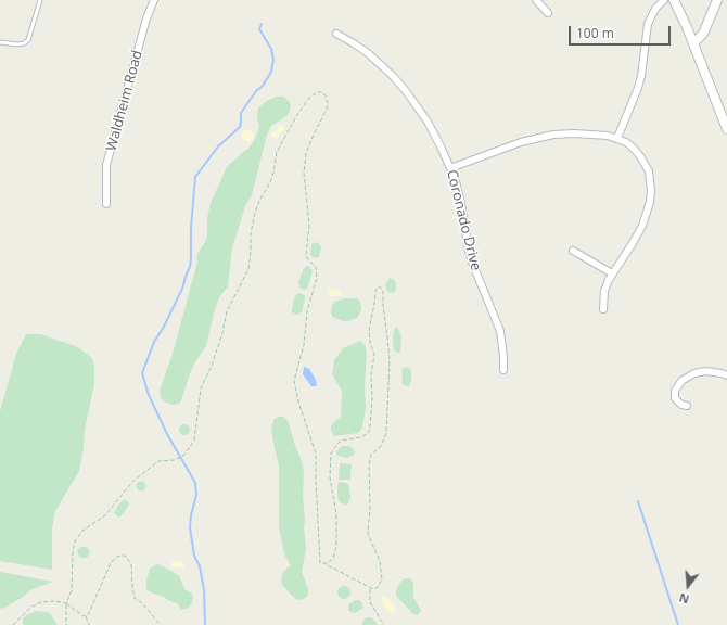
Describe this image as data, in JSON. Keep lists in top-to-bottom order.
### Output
{
  "streets": {
    "street": ["Waldheim Road", "Coronado Drive"]
  },
  "scale_bar": "100 m",
  "north": "bottom"
}
